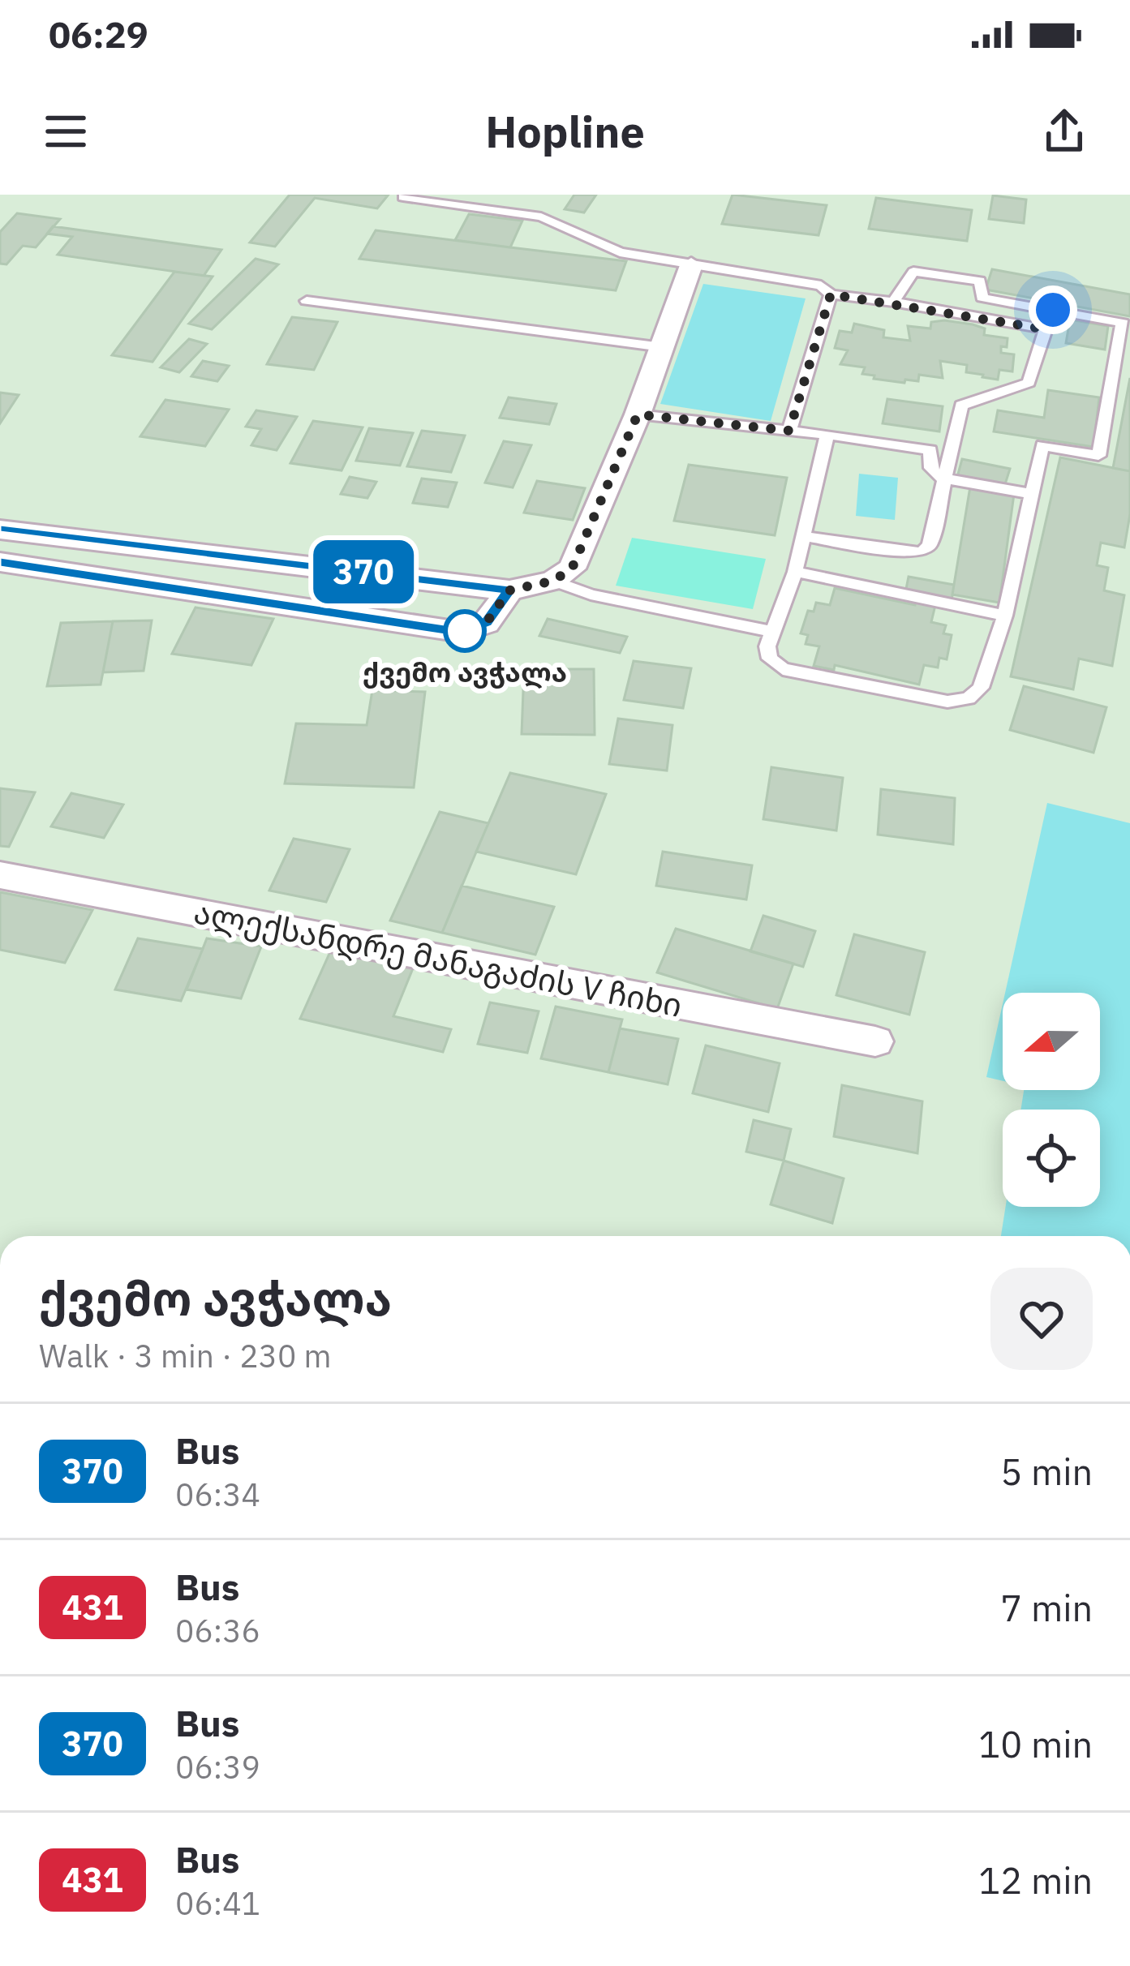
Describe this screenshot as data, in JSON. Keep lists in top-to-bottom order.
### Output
{
  "streets": {
    "street": ["ალექსანდრე მანაგაძის V ჩიხი"]
  },
  "places": ["ქვემო ავჭალა"],
  "lines": ["bus line 370"],
  "north": "left",
  "page": {
    "status": "06:29",
    "header": "Hopline",
    "on_map": "370",
    "heading": ["ქვემო ავჭალა", "Walk · 3 min · 230 m"],
    "list": [
      {
        "mark": "370",
        "name": "Bus",
        "note": "06:34",
        "value": "5 min"
      },
      {
        "mark": "431",
        "name": "Bus",
        "note": "06:36",
        "value": "7 min"
      },
      {
        "mark": "370",
        "name": "Bus",
        "note": "06:39",
        "value": "10 min"
      },
      {
        "mark": "431",
        "name": "Bus",
        "note": "06:41",
        "value": "12 min"
      }
    ]
  }
}
